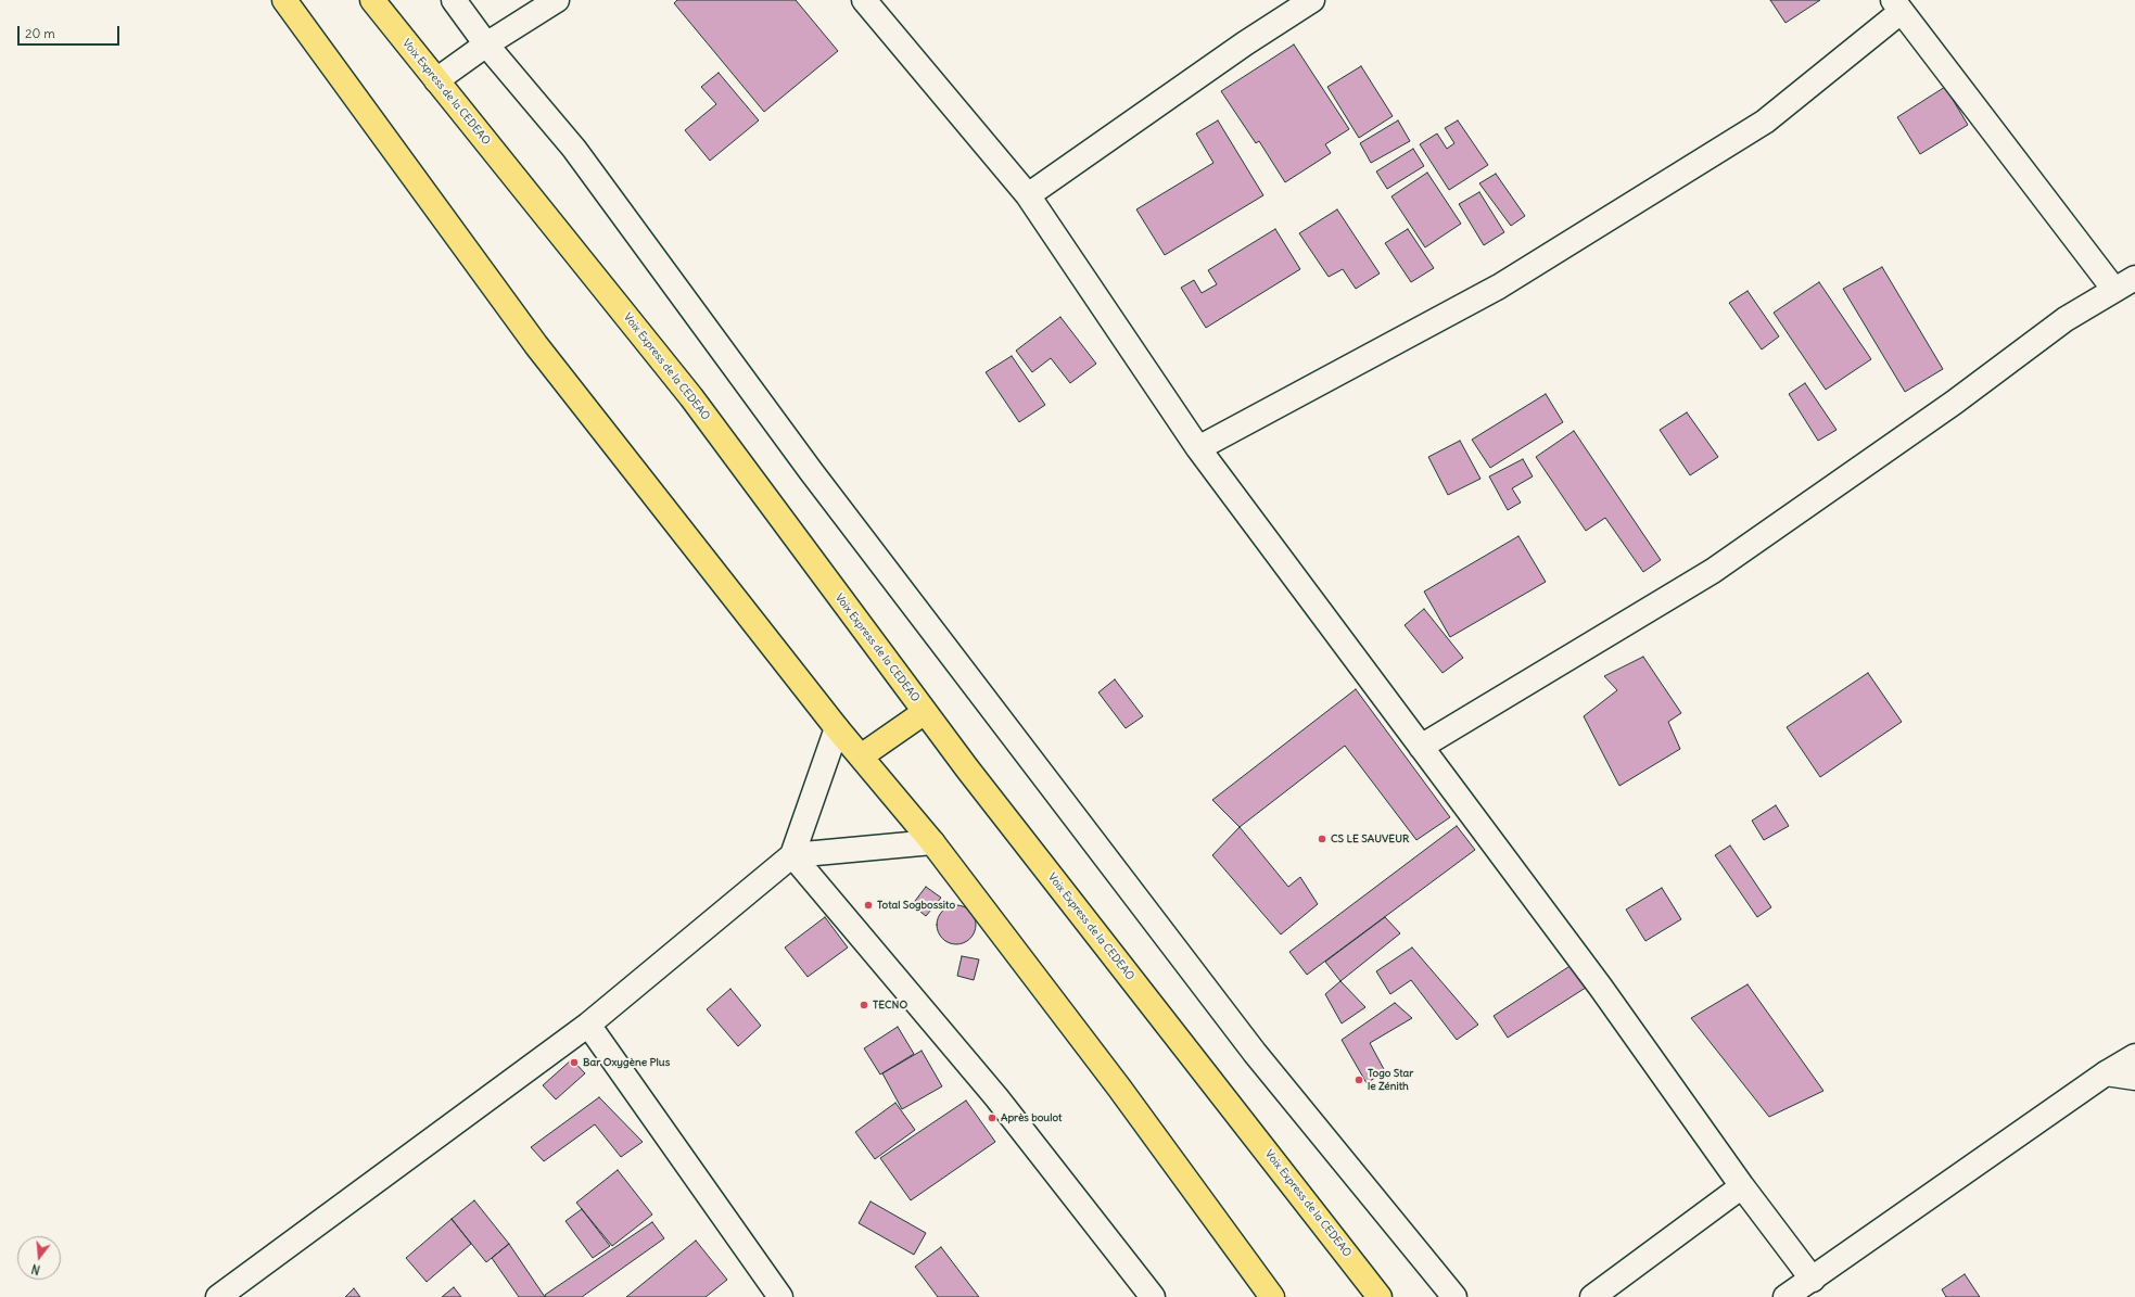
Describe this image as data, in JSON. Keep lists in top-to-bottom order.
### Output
{
  "streets": {
    "main road": ["Voix Express de la CEDEAO"]
  },
  "places": [
    "CS LE SAUVEUR",
    "Total Sogbossito",
    "TECNO",
    "Bar Oxygène Plus",
    "Togo Star le Zénith",
    "Après boulot"
  ],
  "scale_bar": "20 m",
  "north": "bottom"
}
